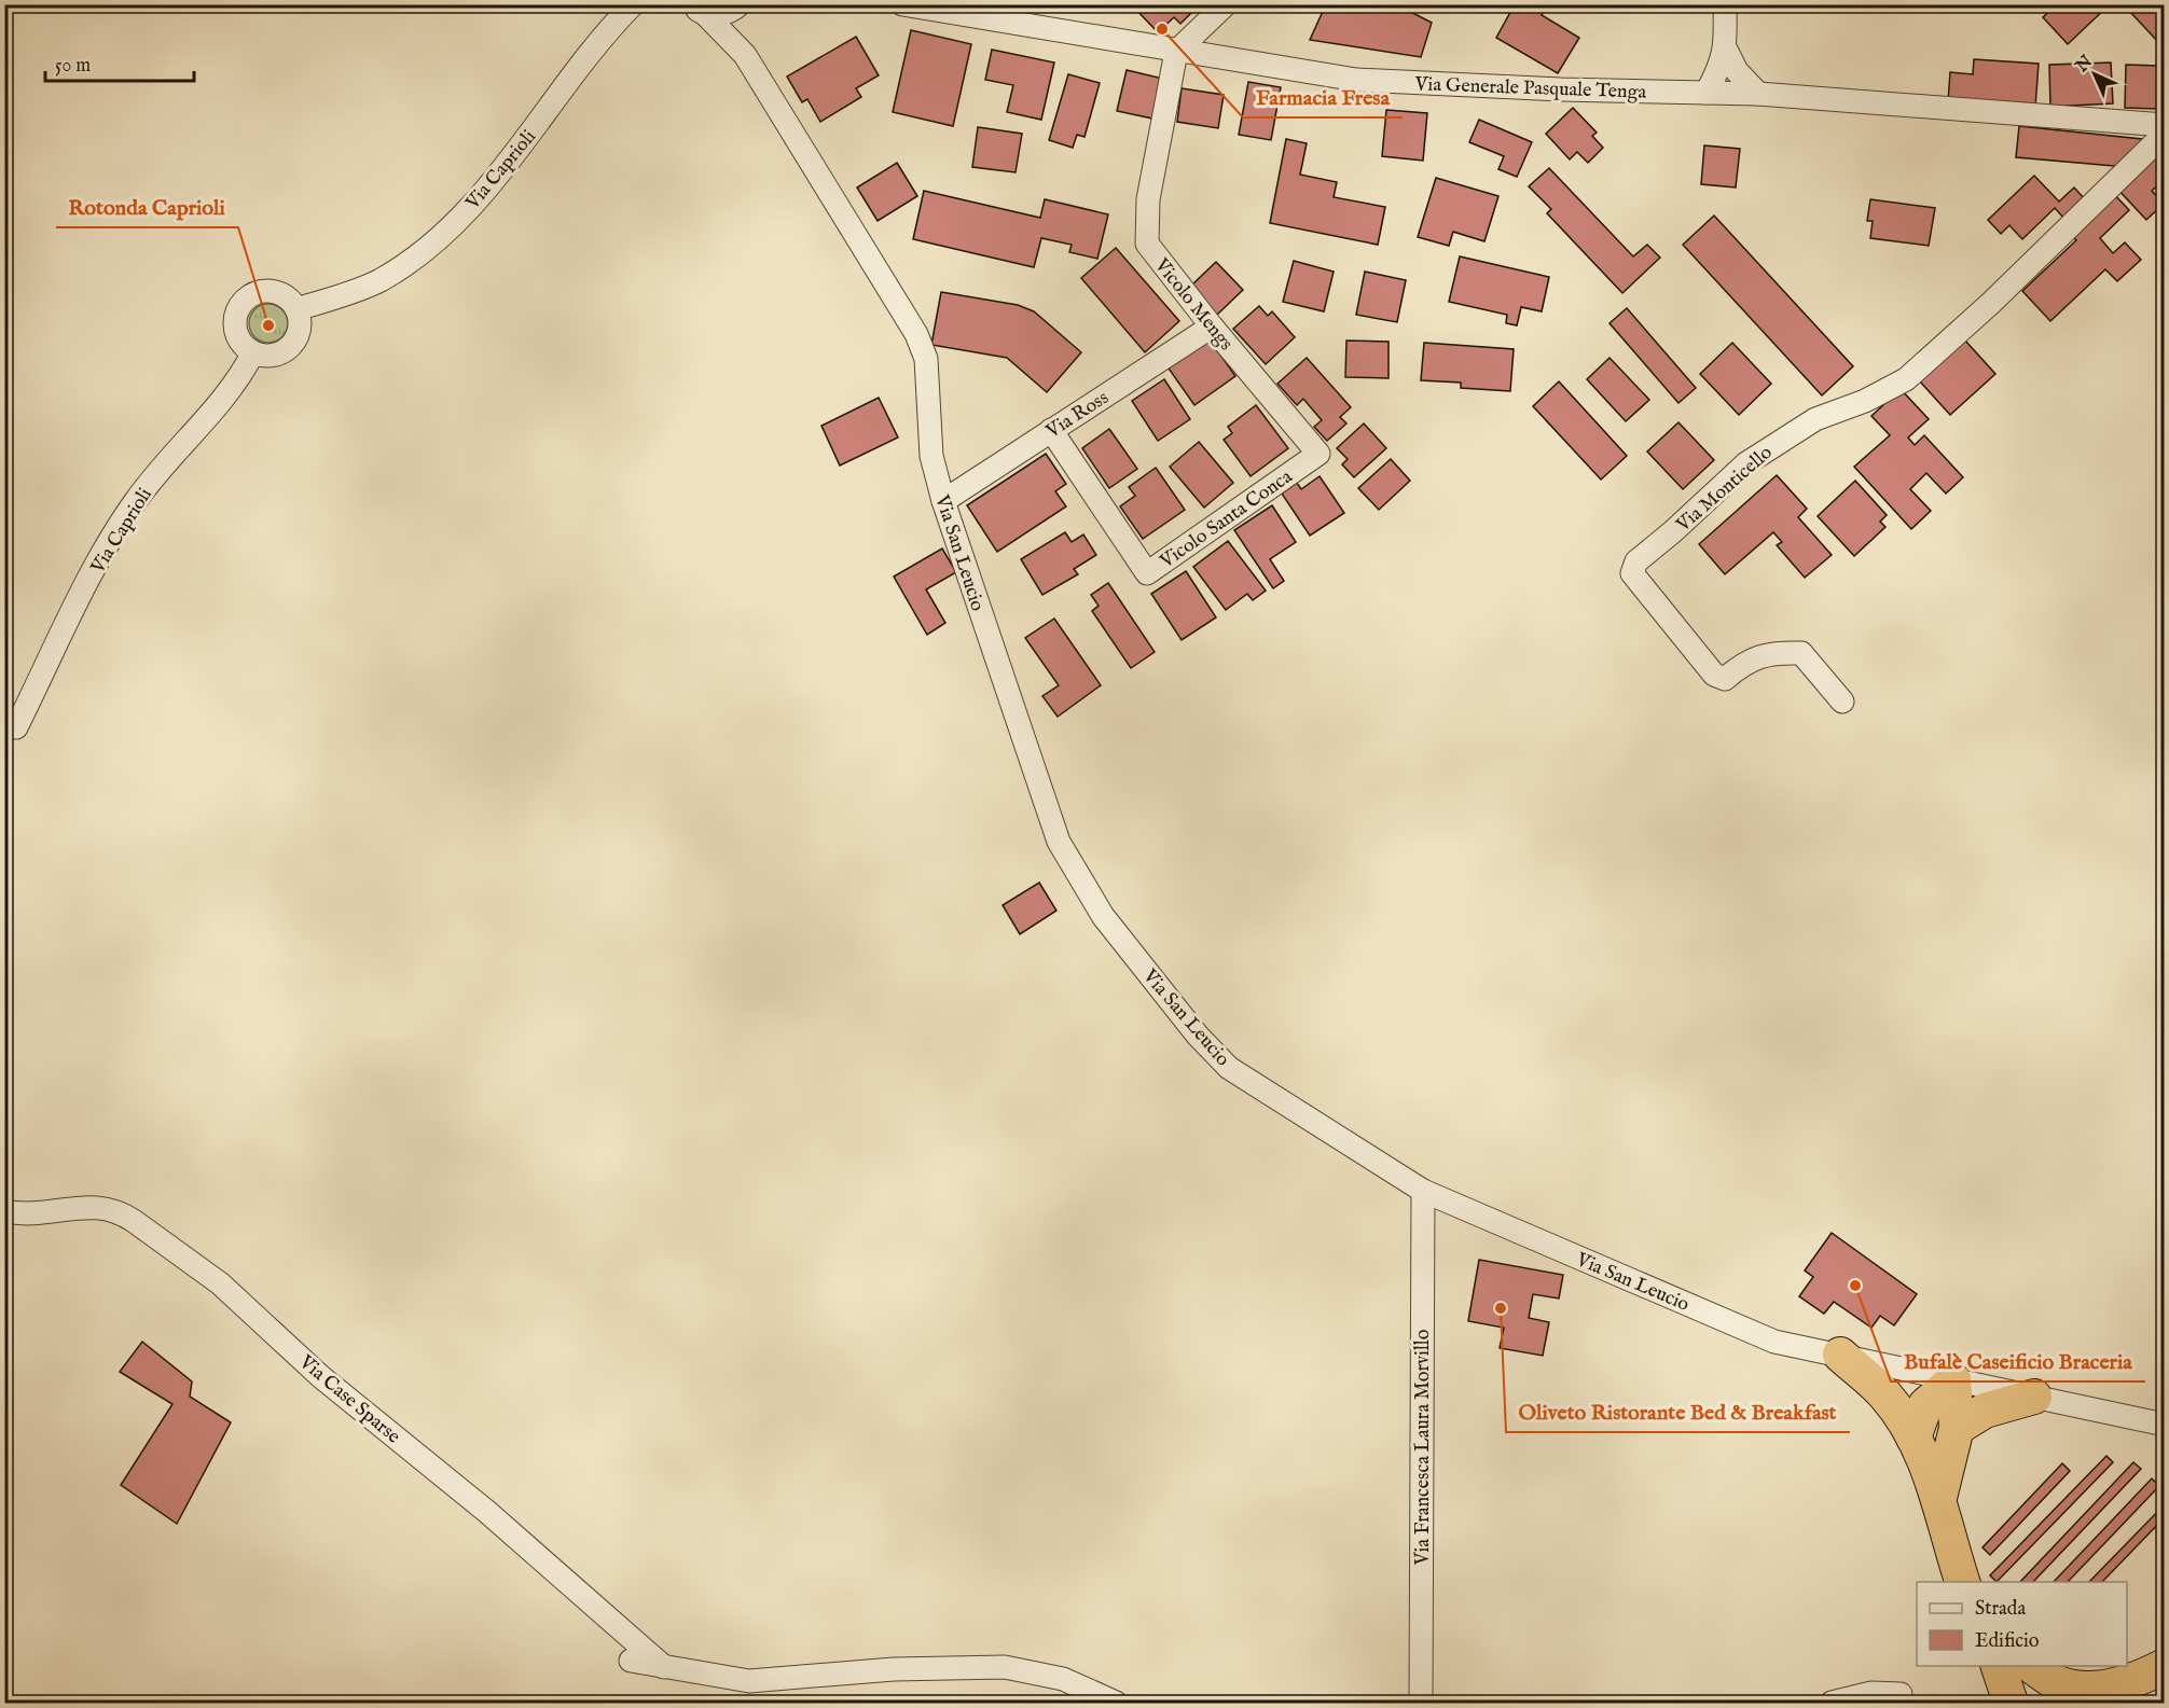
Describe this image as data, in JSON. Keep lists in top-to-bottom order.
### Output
{
  "streets": {
    "street": [
      "Via Generale Pasquale Tenga",
      "Via Caprioli",
      "Vicolo Mengs",
      "Via Ross",
      "Via Monticello",
      "Vicolo Santa Conca",
      "Via San Leucio",
      "Via Case Sparse",
      "Via Francesca Laura Morvillo"
    ]
  },
  "crossings": [
    ["Via Generale Pasquale Tenga", "Vicolo Mengs"],
    ["Vicolo Mengs", "Via Ross"],
    ["Vicolo Mengs", "Vicolo Santa Conca"],
    ["Via Ross", "Vicolo Santa Conca"],
    ["Via Ross", "Via San Leucio"],
    ["Via San Leucio", "Via Francesca Laura Morvillo"]
  ],
  "places": [
    "Farmacia Fresa",
    "Rotonda Caprioli",
    "Bufalè Caseificio Braceria",
    "Oliveto Ristorante Bed & Breakfast"
  ],
  "legend": ["Strada", "Edificio"],
  "scale_bar": "50 m",
  "north": "top left"
}
